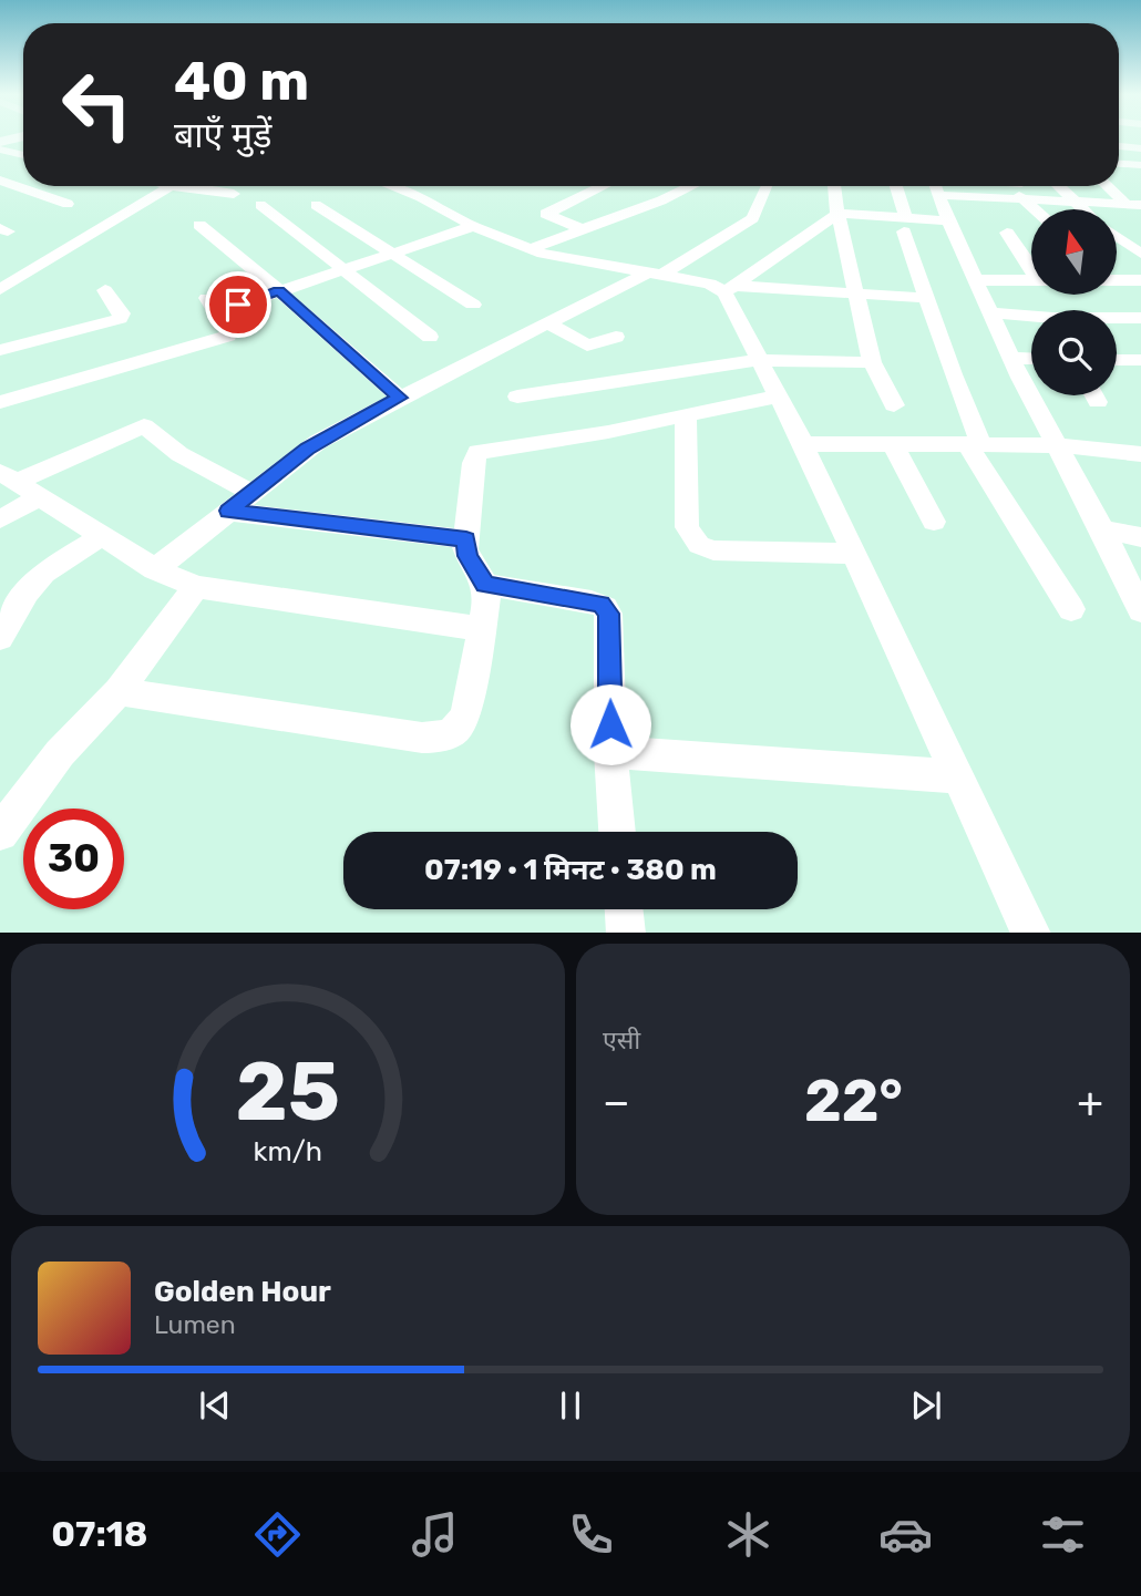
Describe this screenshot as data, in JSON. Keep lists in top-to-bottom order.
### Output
{
  "north": "top",
  "page": {
    "turn": ["40 m", "बाएँ मुड़ें"],
    "limit": "30",
    "trip": "07:19 · 1 मिनट · 380 m",
    "tile": "एसी",
    "heat": ["−", "22°", "+"],
    "song": ["Golden Hour", "Lumen"],
    "tabs": "07:18",
    "gauge": ["25", "km/h"]
  }
}
